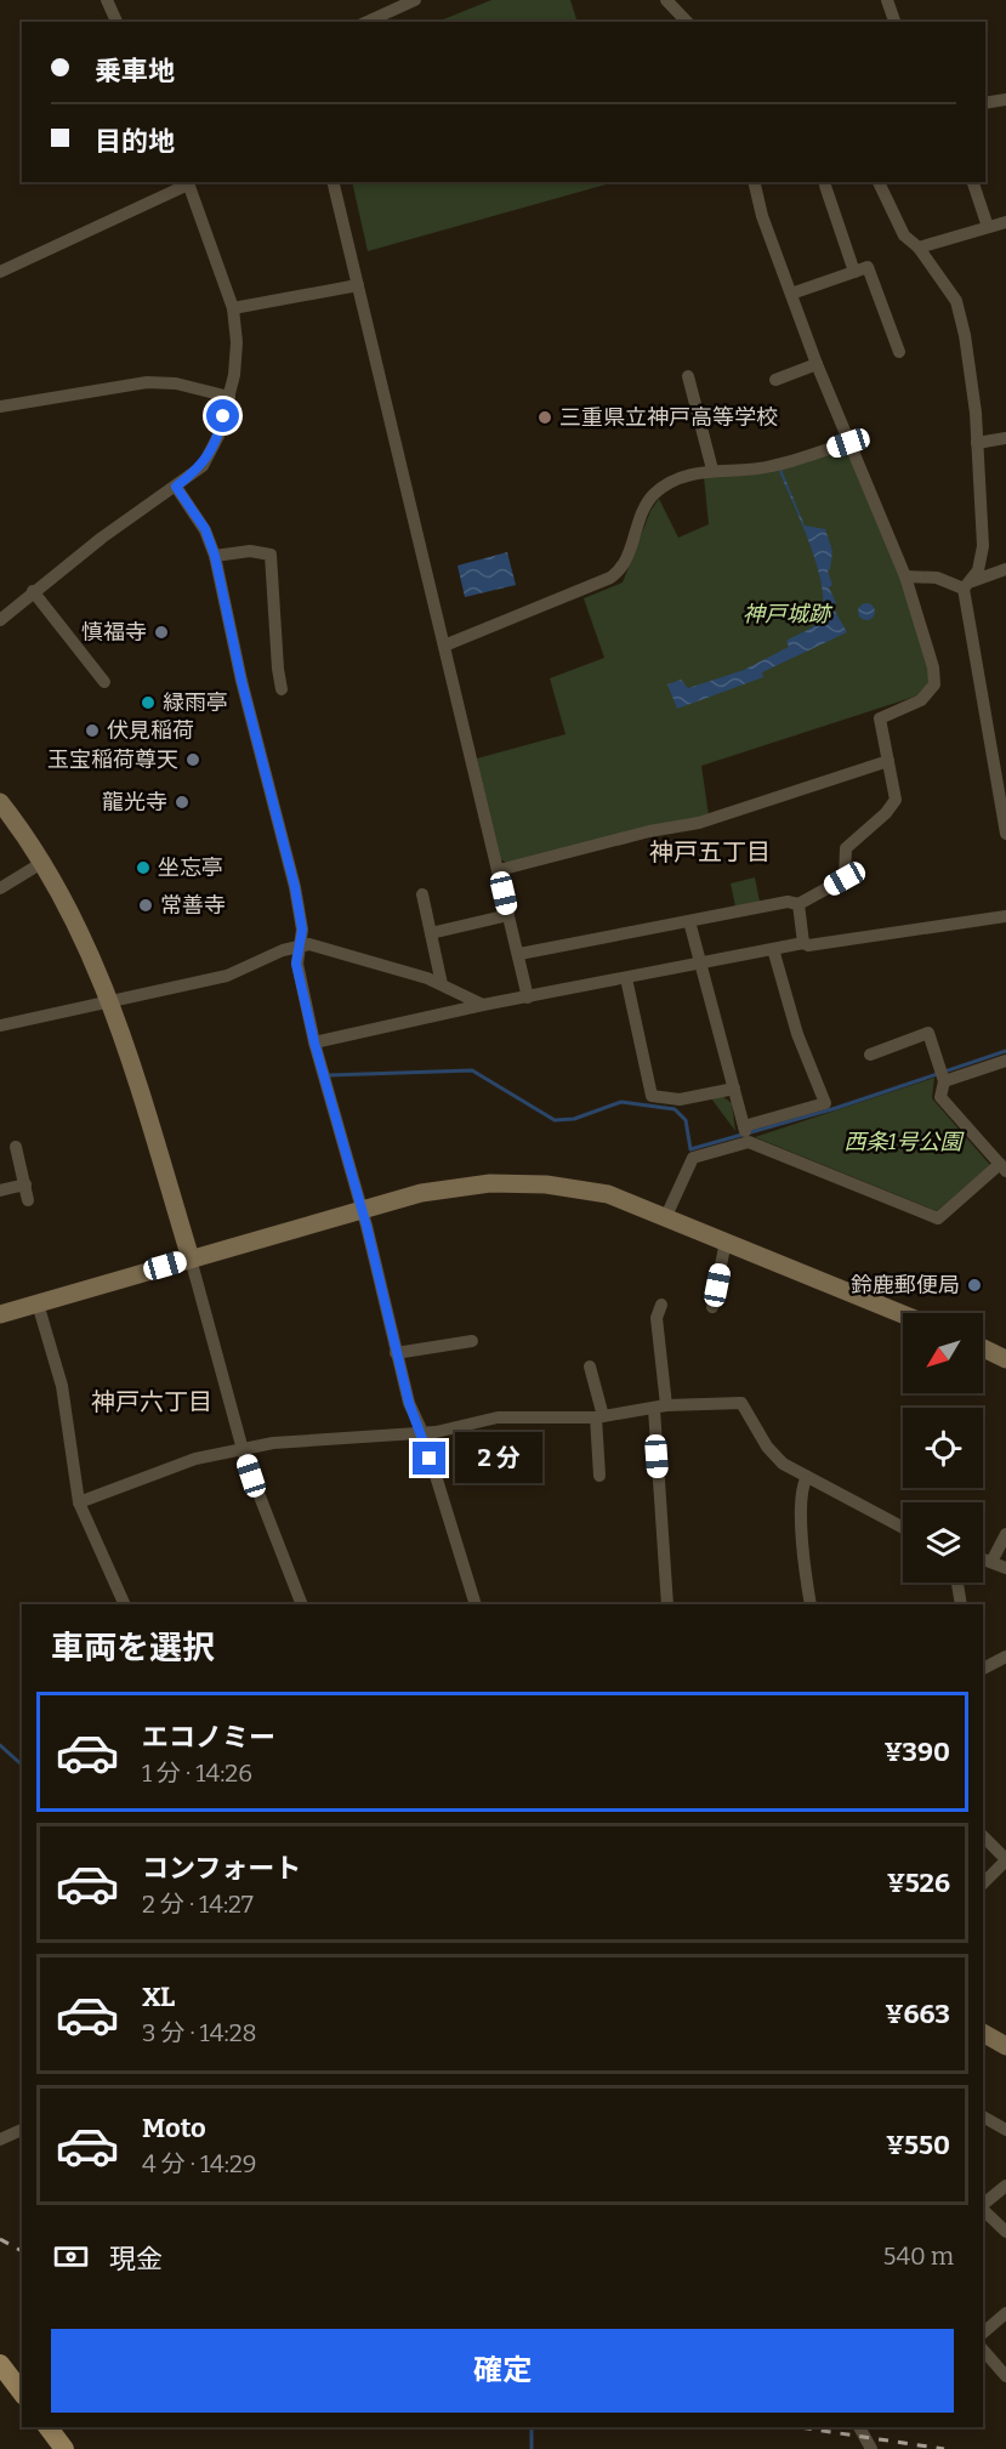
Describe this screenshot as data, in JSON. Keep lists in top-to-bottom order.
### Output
{
  "districts": ["神戸五丁目", "神戸六丁目"],
  "parks": ["神戸城跡", "西条1号公園"],
  "places": [
    "三重県立神戸高等学校",
    "慎福寺",
    "緑雨亭",
    "伏見稲荷",
    "玉宝稲荷尊天",
    "龍光寺",
    "坐忘亭",
    "常善寺",
    "鈴鹿郵便局"
  ],
  "north": "bottom left",
  "page": {
    "banner": ["乗車地", "目的地"],
    "bubble": "2 分",
    "heading": "車両を選択",
    "list": [
      {
        "name": "エコノミー",
        "note": "1 分 · 14:26",
        "value": "¥390"
      },
      {
        "name": "コンフォート",
        "note": "2 分 · 14:27",
        "value": "¥526"
      },
      {
        "name": "XL",
        "note": "3 分 · 14:28",
        "value": "¥663"
      },
      {
        "name": "Moto",
        "note": "4 分 · 14:29",
        "value": "¥550"
      }
    ],
    "pay": ["現金", "540 m"],
    "buttons": "確定"
  }
}
